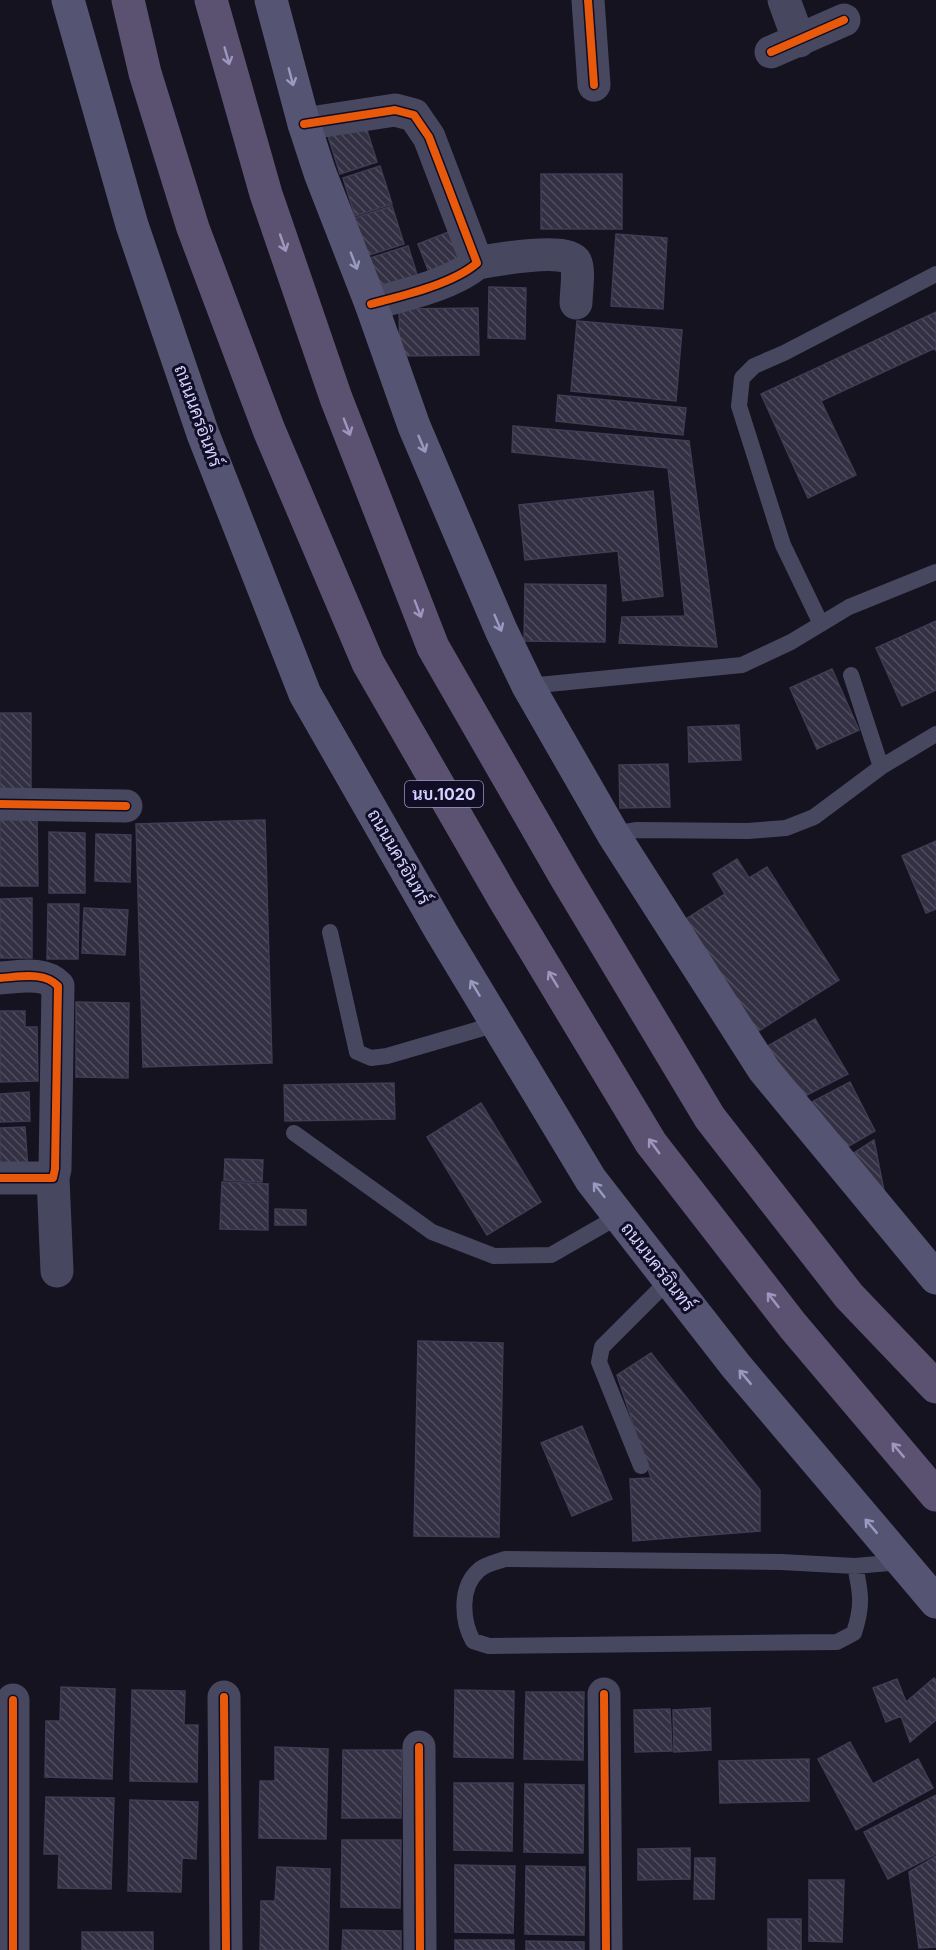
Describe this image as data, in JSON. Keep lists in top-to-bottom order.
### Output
{
  "streets": {
    "main road": ["ถนนนครอินทร์", "นบ.1020"]
  }
}
